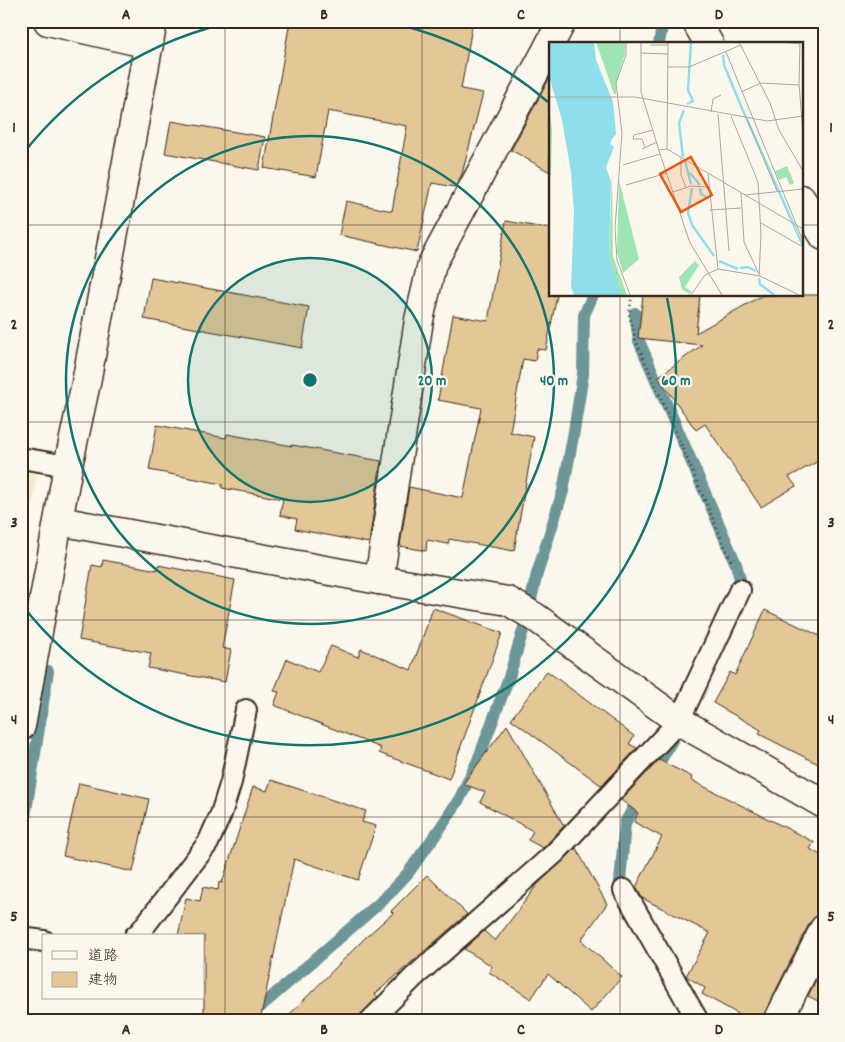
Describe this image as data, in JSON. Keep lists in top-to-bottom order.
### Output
{
  "legend": ["道路", "建物"],
  "grid": {
    "columns": [
      "A",
      "B",
      "C",
      "D"
    ],
    "rows": [
      "1",
      "2",
      "3",
      "4",
      "5"
    ]
  },
  "rings": ["20 m", "40 m", "60 m"]
}
